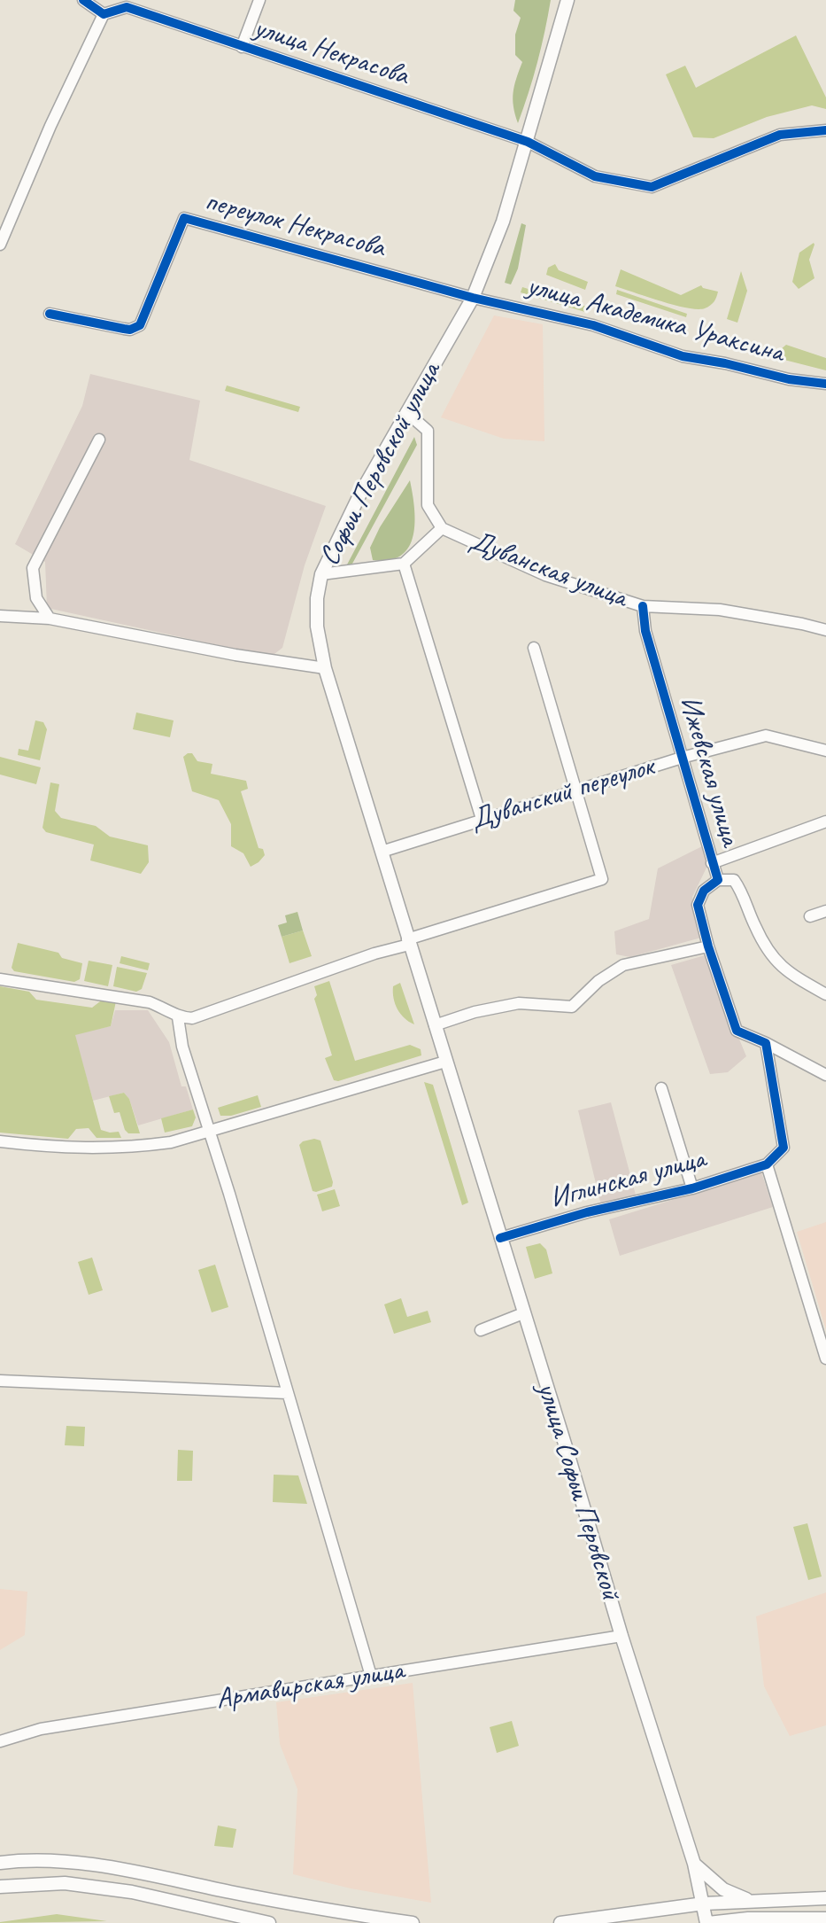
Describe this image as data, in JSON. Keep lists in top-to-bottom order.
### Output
{
  "streets": {
    "main road": ["Софьи Перовской улица", "улица Софьи Перовской"],
    "street": [
      "улица Некрасова",
      "переулок Некрасова",
      "улица Академика Ураксина",
      "Дуванская улица",
      "Ижевская улица",
      "Дуванский переулок",
      "Иглинская улица",
      "Армавирская улица"
    ]
  },
  "crossings": [
    ["улица Некрасова", "Софьи Перовской улица"],
    ["переулок Некрасова", "улица Академика Ураксина"],
    ["переулок Некрасова", "Софьи Перовской улица"],
    ["улица Академика Ураксина", "Софьи Перовской улица"],
    ["Софьи Перовской улица", "Дуванская улица"],
    ["Софьи Перовской улица", "Дуванский переулок"],
    ["Софьи Перовской улица", "улица Софьи Перовской"],
    ["Дуванская улица", "Ижевская улица"],
    ["Ижевская улица", "Дуванский переулок"],
    ["Иглинская улица", "улица Софьи Перовской"],
    ["улица Софьи Перовской", "Армавирская улица"]
  ]
}
